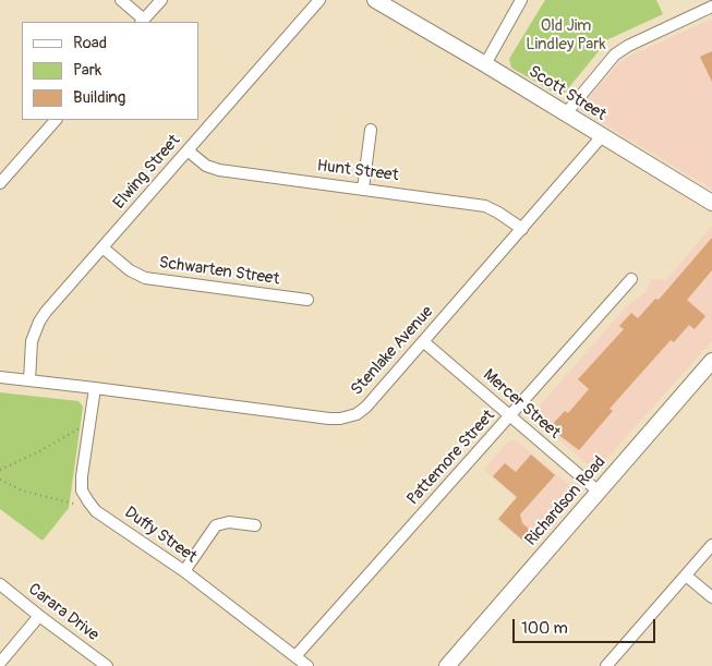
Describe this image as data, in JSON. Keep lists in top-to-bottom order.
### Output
{
  "streets": {
    "main road": ["Scott Street", "Richardson Road"],
    "street": [
      "Hunt Street",
      "Elwing Street",
      "Schwarten Street",
      "Stenlake Avenue",
      "Mercer Street",
      "Pattemore Street",
      "Duffy Street",
      "Carara Drive"
    ]
  },
  "crossings": [
    ["Scott Street", "Stenlake Avenue"],
    ["Hunt Street", "Elwing Street"],
    ["Hunt Street", "Stenlake Avenue"],
    ["Elwing Street", "Schwarten Street"],
    ["Elwing Street", "Stenlake Avenue"],
    ["Stenlake Avenue", "Mercer Street"],
    ["Mercer Street", "Pattemore Street"],
    ["Mercer Street", "Richardson Road"],
    ["Pattemore Street", "Duffy Street"]
  ],
  "parks": ["Old Jim Lindley Park"],
  "legend": ["Road", "Park", "Building"],
  "scale_bar": "100 m"
}
